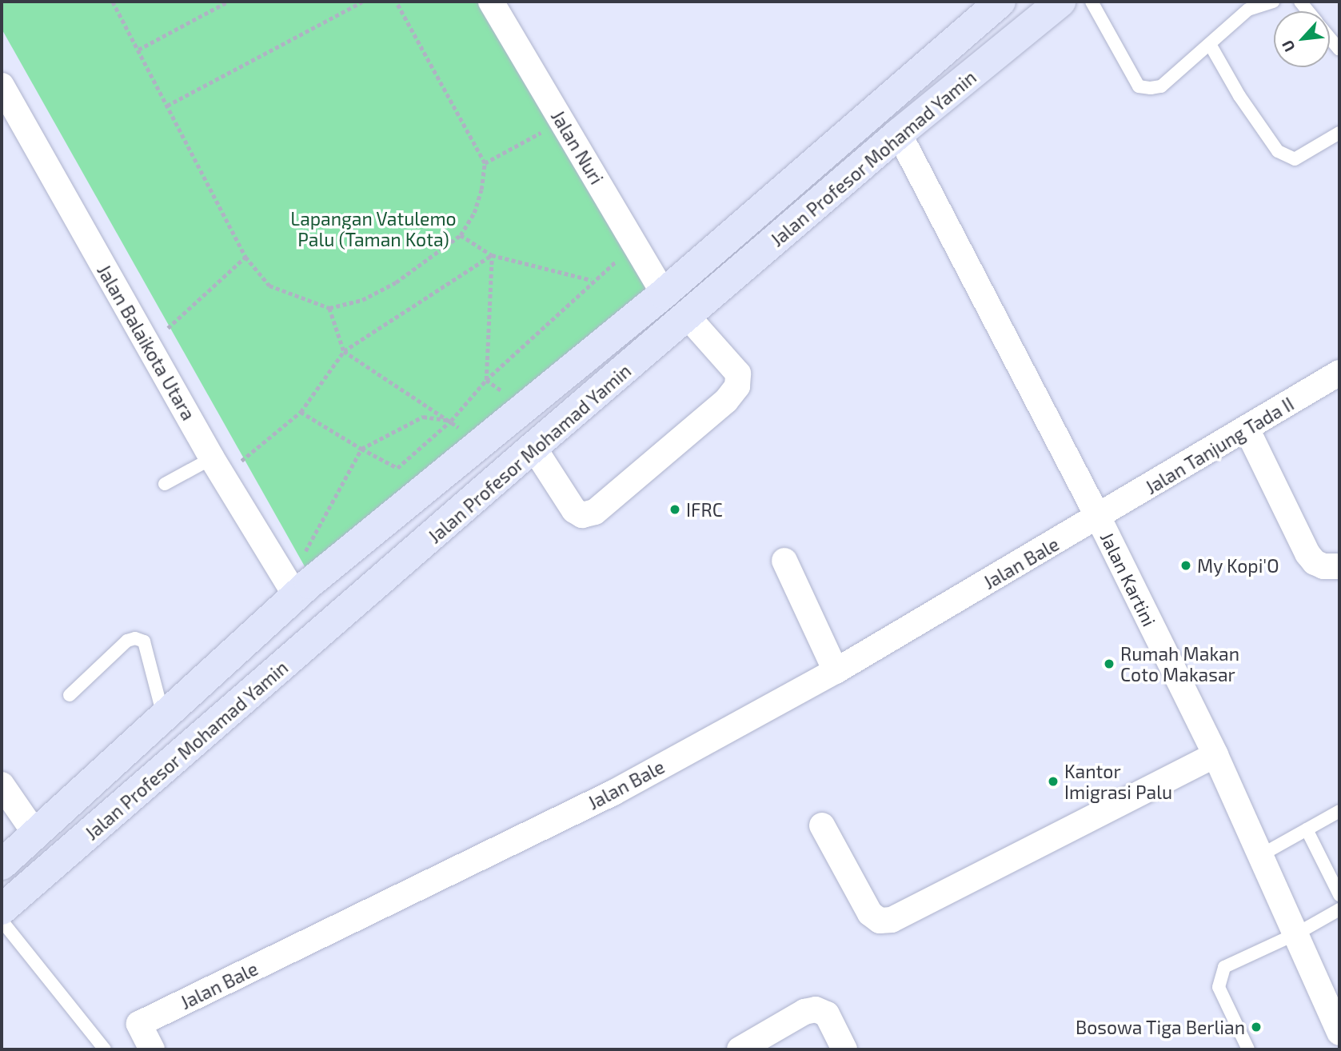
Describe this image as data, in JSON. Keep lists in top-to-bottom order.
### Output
{
  "streets": {
    "main road": ["Jalan Profesor Mohamad Yamin"],
    "street": [
      "Jalan Nuri",
      "Jalan Balaikota Utara",
      "Jalan Tanjung Tada II",
      "Jalan Bale",
      "Jalan Kartini"
    ]
  },
  "crossings": [
    ["Jalan Nuri", "Jalan Profesor Mohamad Yamin"],
    ["Jalan Profesor Mohamad Yamin", "Jalan Balaikota Utara"],
    ["Jalan Profesor Mohamad Yamin", "Jalan Kartini"],
    ["Jalan Tanjung Tada II", "Jalan Bale"],
    ["Jalan Tanjung Tada II", "Jalan Kartini"],
    ["Jalan Bale", "Jalan Kartini"]
  ],
  "parks": ["Lapangan Vatulemo Palu (Taman Kota)"],
  "places": [
    "IFRC",
    "My Kopi'O",
    "Rumah Makan Coto Makasar",
    "Kantor Imigrasi Palu",
    "Bosowa Tiga Berlian"
  ],
  "north": "bottom left"
}
